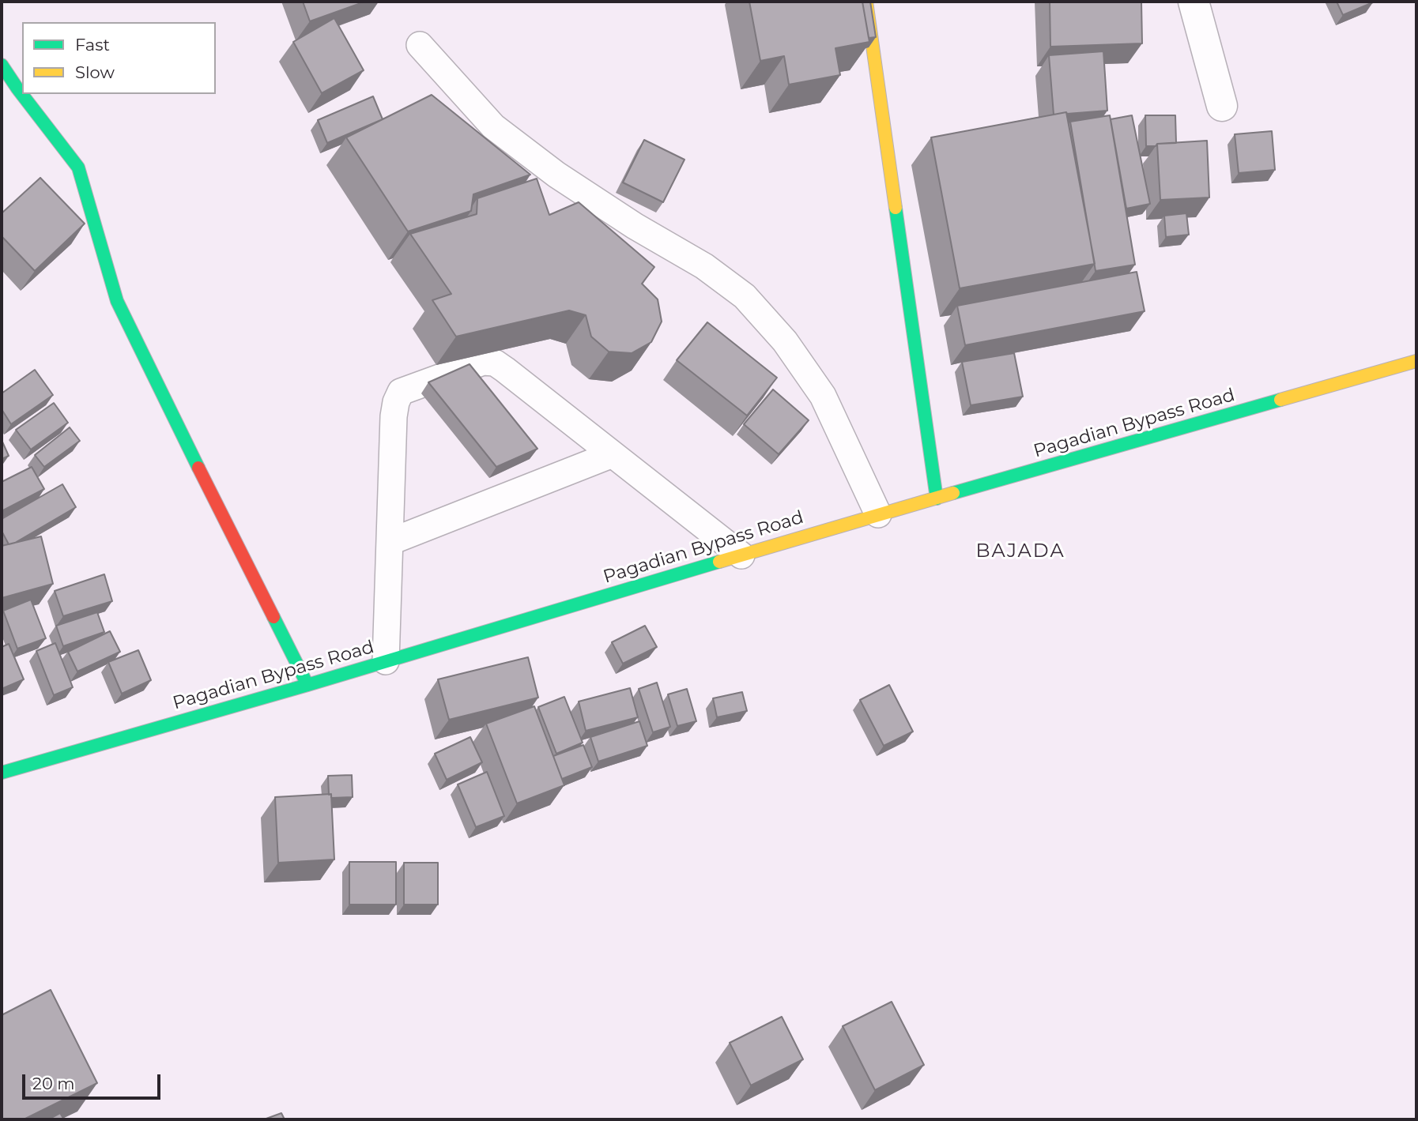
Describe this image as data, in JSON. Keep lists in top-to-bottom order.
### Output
{
  "streets": {
    "main road": ["Pagadian Bypass Road"]
  },
  "districts": ["BAJADA"],
  "legend": ["Fast", "Slow"],
  "scale_bar": "20 m"
}
